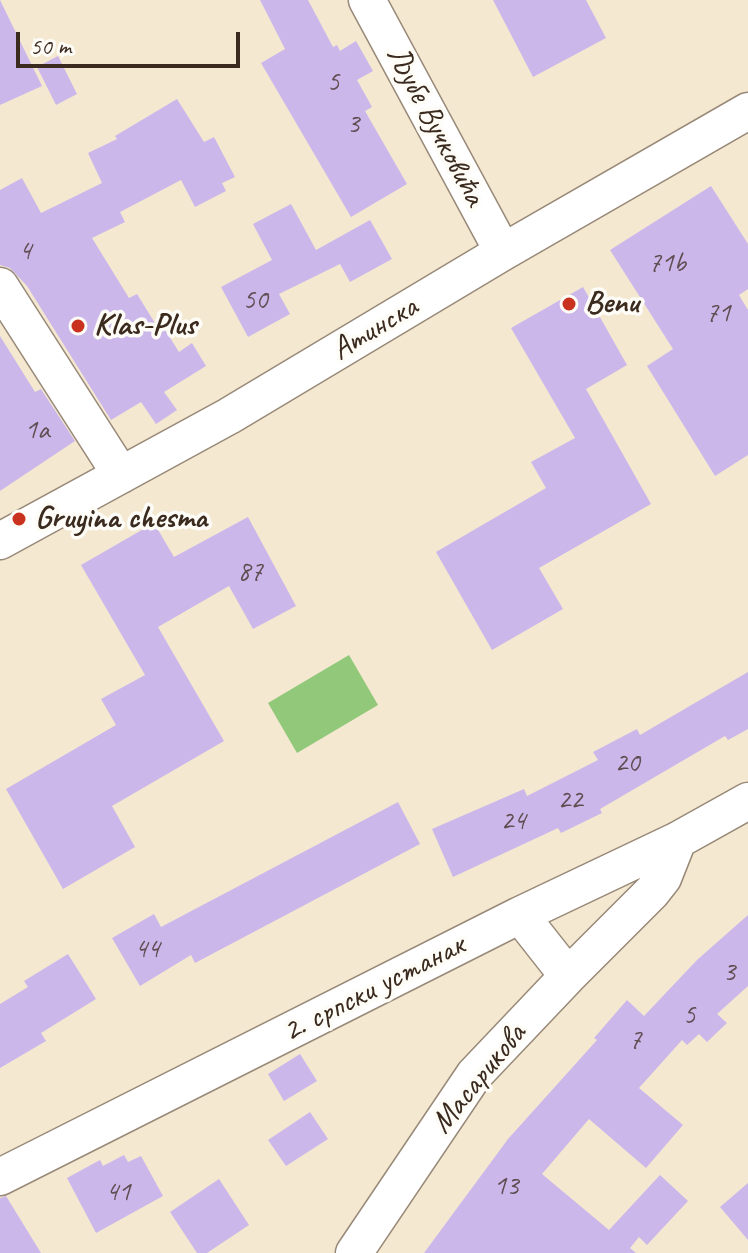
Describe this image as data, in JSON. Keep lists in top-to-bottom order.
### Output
{
  "streets": {
    "street": [
      "Љубе Вучковића",
      "Атинска",
      "2. српски устанак",
      "Масарикова"
    ]
  },
  "crossings": [
    ["Љубе Вучковића", "Атинска"],
    ["2. српски устанак", "Масарикова"]
  ],
  "places": ["Benu", "Klas-Plus", "Gruyina chesma"],
  "house_numbers": [
    "5",
    "3",
    "4",
    "71b",
    "50",
    "71",
    "1a",
    "87",
    "20",
    "22",
    "24",
    "44",
    "3",
    "5",
    "7",
    "13",
    "41"
  ],
  "scale_bar": "50 m"
}
